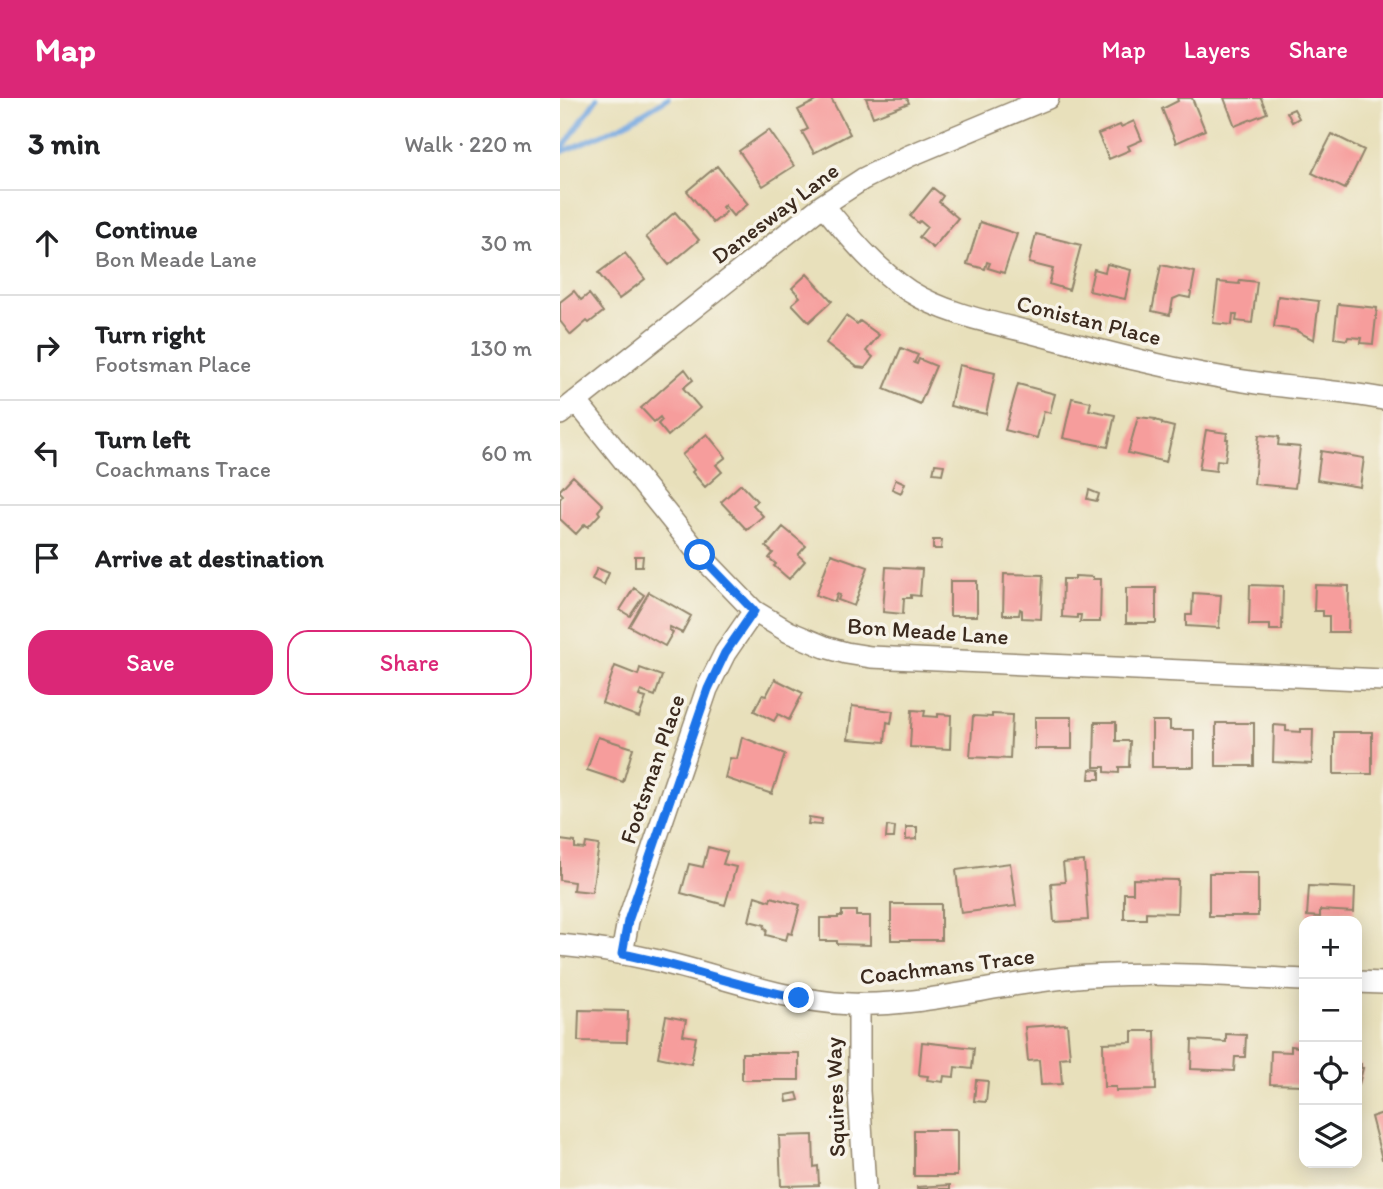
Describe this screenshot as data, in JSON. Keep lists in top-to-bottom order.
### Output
{
  "streets": {
    "street": [
      "Danesway Lane",
      "Conistan Place",
      "Bon Meade Lane",
      "Footsman Place",
      "Coachmans Trace",
      "Squires Way"
    ]
  },
  "crossings": [
    ["Danesway Lane", "Conistan Place"],
    ["Danesway Lane", "Bon Meade Lane"],
    ["Bon Meade Lane", "Footsman Place"],
    ["Footsman Place", "Coachmans Trace"],
    ["Coachmans Trace", "Squires Way"]
  ],
  "page": {
    "header": "Map",
    "nav": ["Map", "Layers", "Share"],
    "heading": ["3 min", "Walk · 220 m"],
    "list": [
      ["Continue", "Bon Meade Lane", "30 m"],
      ["Turn right", "Footsman Place", "130 m"],
      ["Turn left", "Coachmans Trace", "60 m"],
      "Arrive at destination"
    ],
    "buttons": ["Save", "Share"],
    "map_buttons": ["+", "−"]
  }
}
